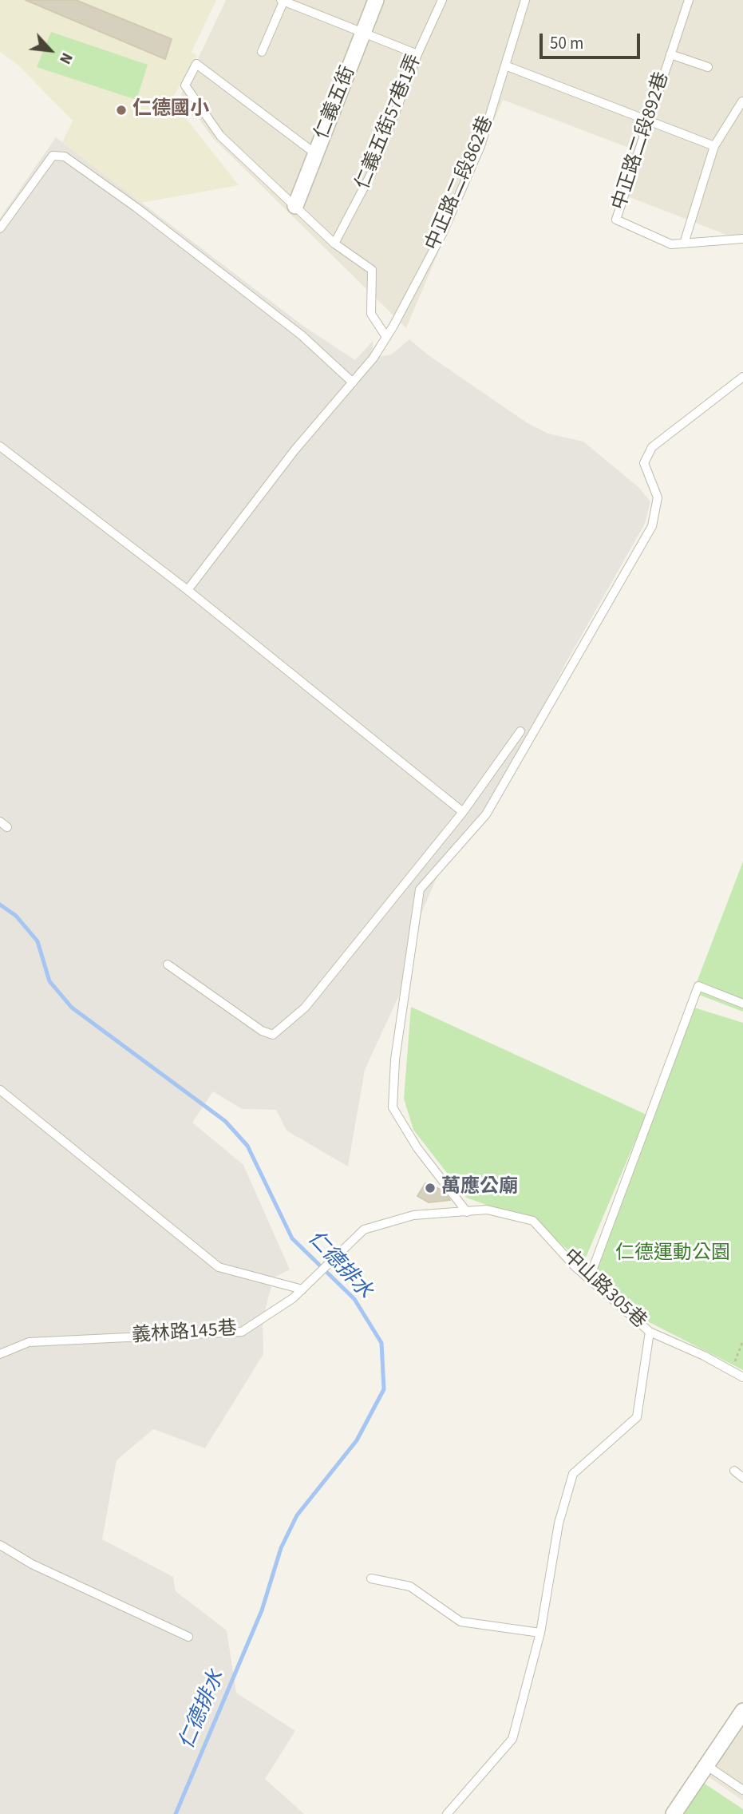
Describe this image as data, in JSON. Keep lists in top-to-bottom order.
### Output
{
  "streets": {
    "street": ["仁義五街"],
    "lane": [
      "仁義五街57巷1弄",
      "中正路二段892巷",
      "中正路二段862巷",
      "中山路305巷",
      "義林路145巷"
    ]
  },
  "crossings": [
    ["中山路305巷", "義林路145巷"]
  ],
  "water": ["仁德排水"],
  "parks": ["仁德運動公園"],
  "places": ["仁德國小", "萬應公廟"],
  "scale_bar": "50 m",
  "north": "bottom right"
}
